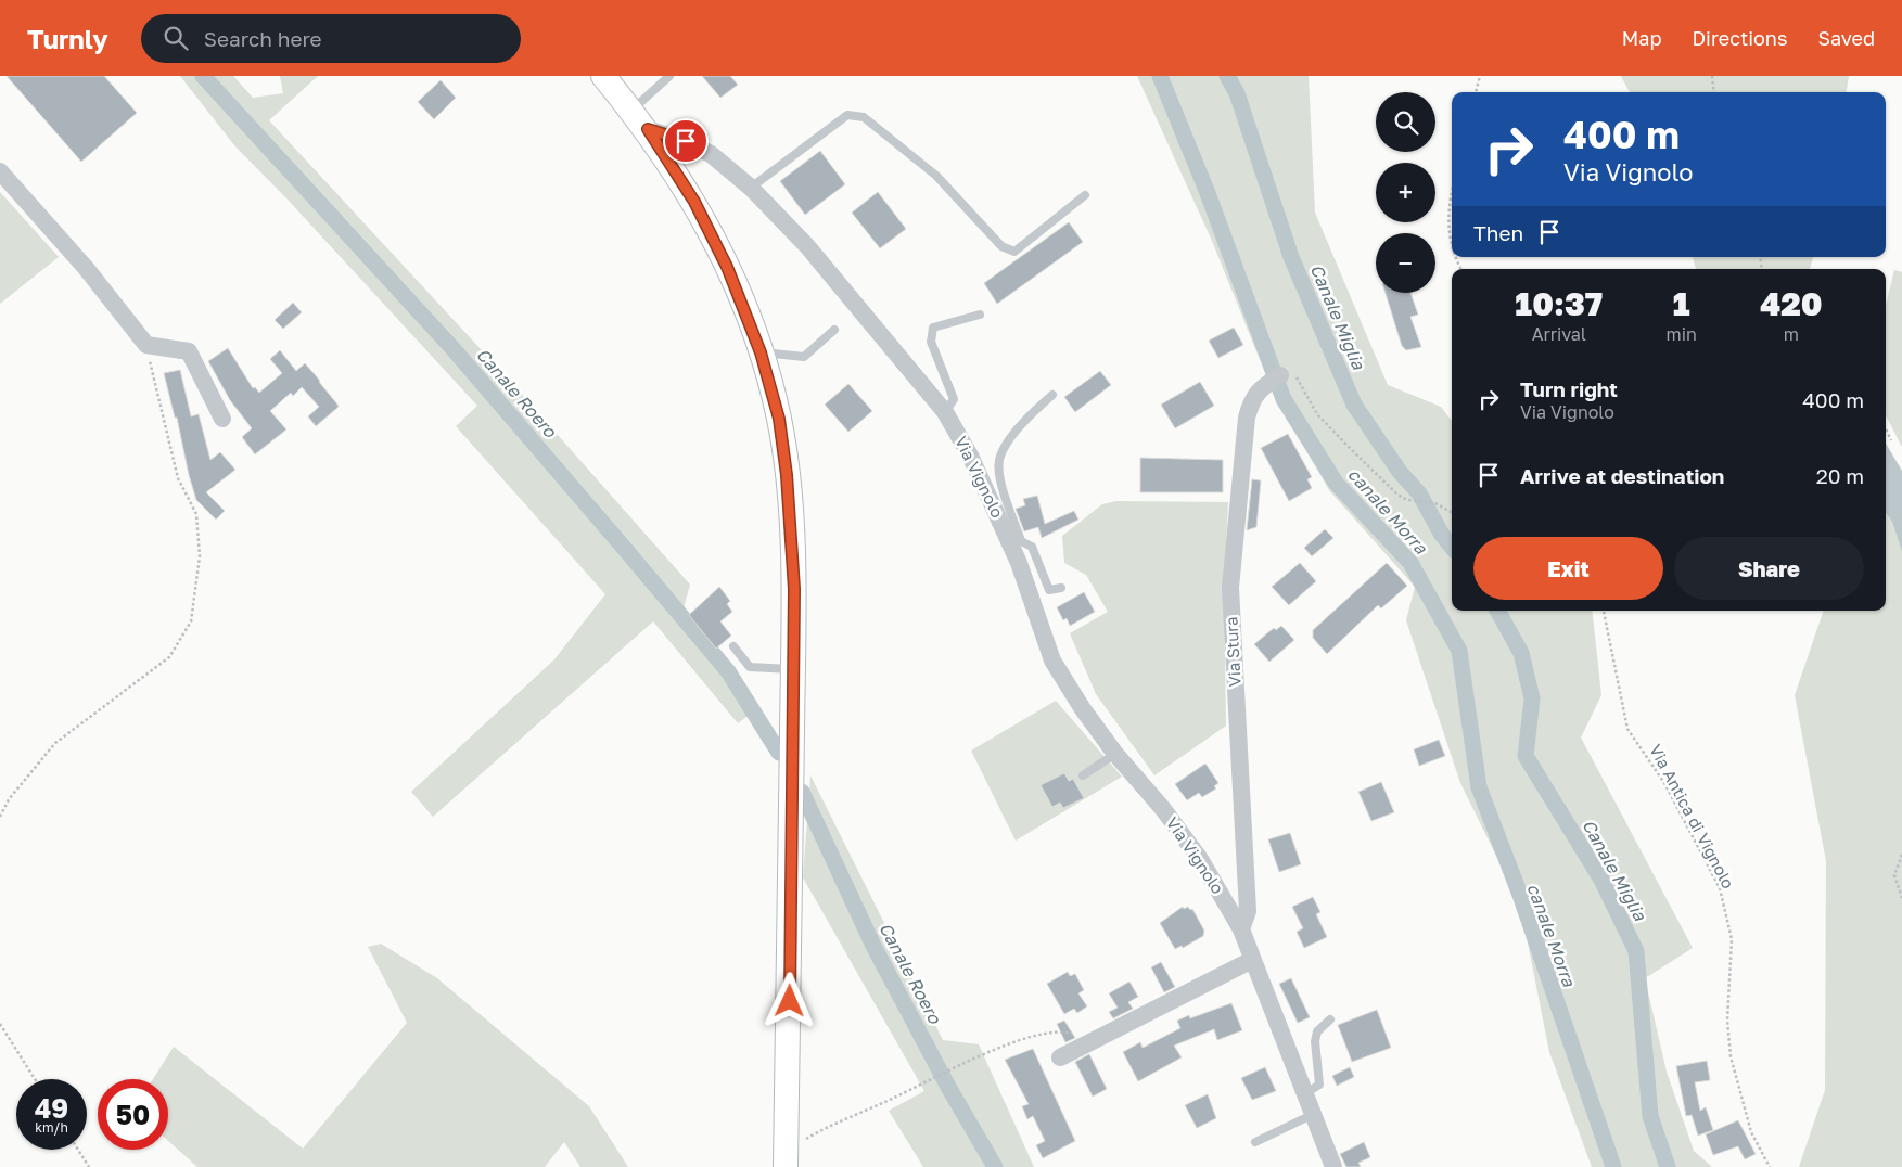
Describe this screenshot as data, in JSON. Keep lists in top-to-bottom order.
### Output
{
  "streets": {
    "street": ["Via Vignolo", "Via Stura"],
    "path": ["Via Antica di Vignolo"]
  },
  "crossings": [
    ["Via Vignolo", "Via Stura"]
  ],
  "water": ["Canale Miglia", "Canale Roero", "canale Morra"],
  "page": {
    "header": "Turnly",
    "search": "Search here",
    "nav": ["Map", "Directions", "Saved"],
    "map_buttons": ["+", "−"],
    "turn": ["400 m", "Via Vignolo"],
    "then": "Then",
    "eta": [
      "10:37",
      "Arrival",
      "1",
      "min",
      "420",
      "m"
    ],
    "list": [
      {
        "name": "Turn right",
        "note": "Via Vignolo",
        "value": "400 m"
      },
      {
        "name": "Arrive at destination",
        "value": "20 m"
      }
    ],
    "buttons": ["Exit", "Share"],
    "speed": "49 km/h",
    "limit": "50"
  }
}
